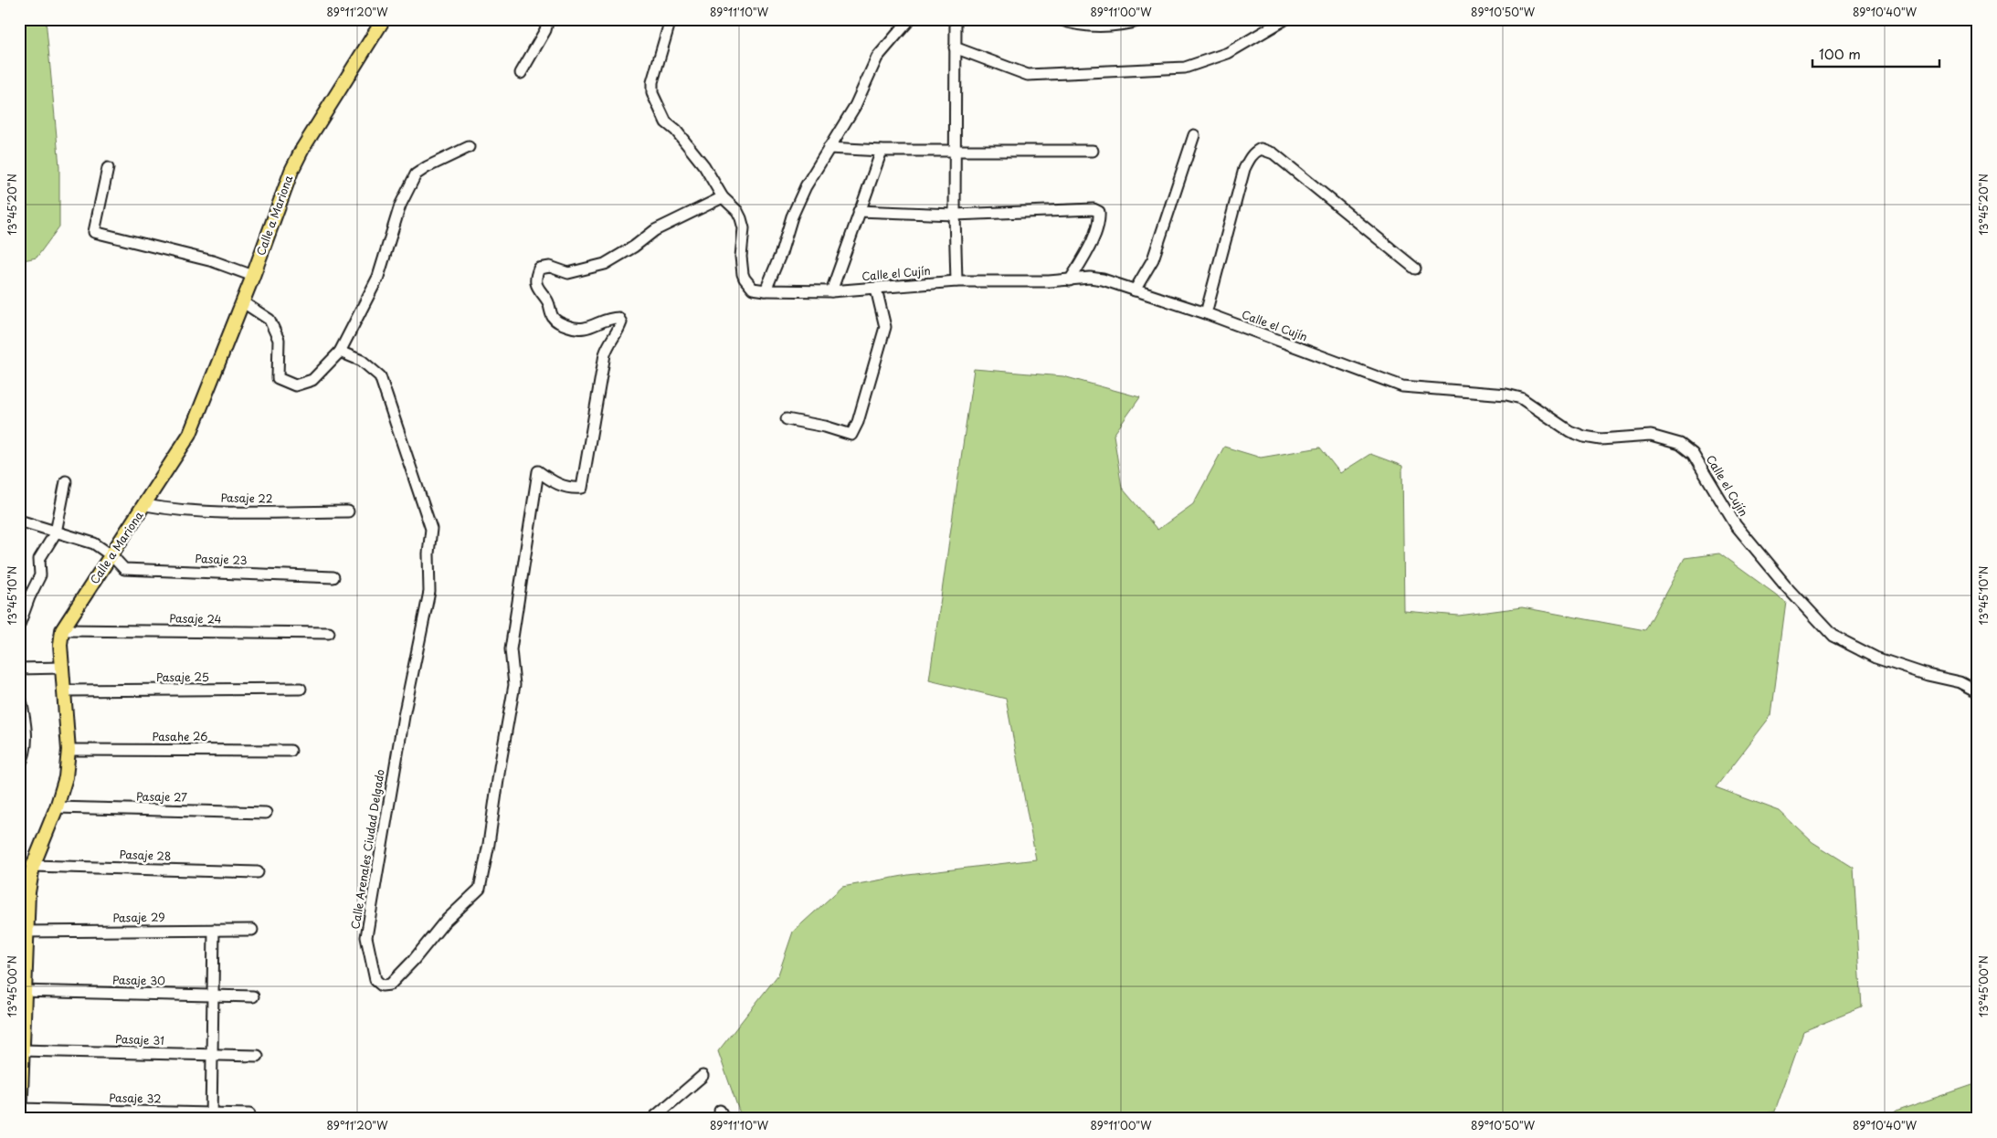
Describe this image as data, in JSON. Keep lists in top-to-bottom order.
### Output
{
  "streets": {
    "main road": ["Calle a Mariona"],
    "street": [
      "Calle el Cujín",
      "Pasaje 22",
      "Pasaje 23",
      "Pasaje 24",
      "Pasaje 25",
      "Pasahe 26",
      "Pasaje 27",
      "Calle Arenales Ciudad Delgado",
      "Pasaje 28",
      "Pasaje 29",
      "Pasaje 30",
      "Pasaje 31",
      "Pasaje 32"
    ]
  },
  "crossings": [
    ["Calle a Mariona", "Pasaje 22"],
    ["Calle a Mariona", "Pasaje 23"],
    ["Calle a Mariona", "Pasaje 24"],
    ["Calle el Cujín", "Calle Arenales Ciudad Delgado"]
  ],
  "scale_bar": "100 m",
  "coordinates": [
    "89°11'20\"W",
    "89°11'10\"W",
    "89°11'00\"W",
    "89°10'50\"W",
    "89°10'40\"W",
    "13°45'20\"N",
    "13°45'10\"N",
    "13°45'00\"N"
  ]
}
